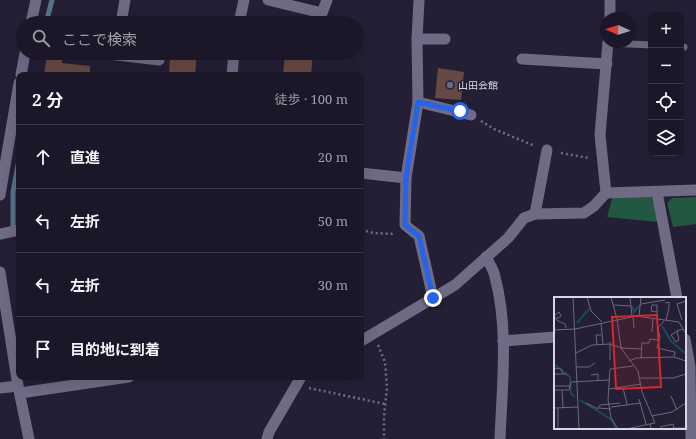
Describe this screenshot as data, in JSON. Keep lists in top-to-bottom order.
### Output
{
  "places": ["山田会館"],
  "north": "left",
  "page": {
    "map_buttons": ["+", "−"],
    "search": "ここで検索",
    "heading": ["2 分", "徒歩 · 100 m"],
    "list": [
      ["直進", "20 m"],
      ["左折", "50 m"],
      ["左折", "30 m"],
      "目的地に到着"
    ]
  }
}
